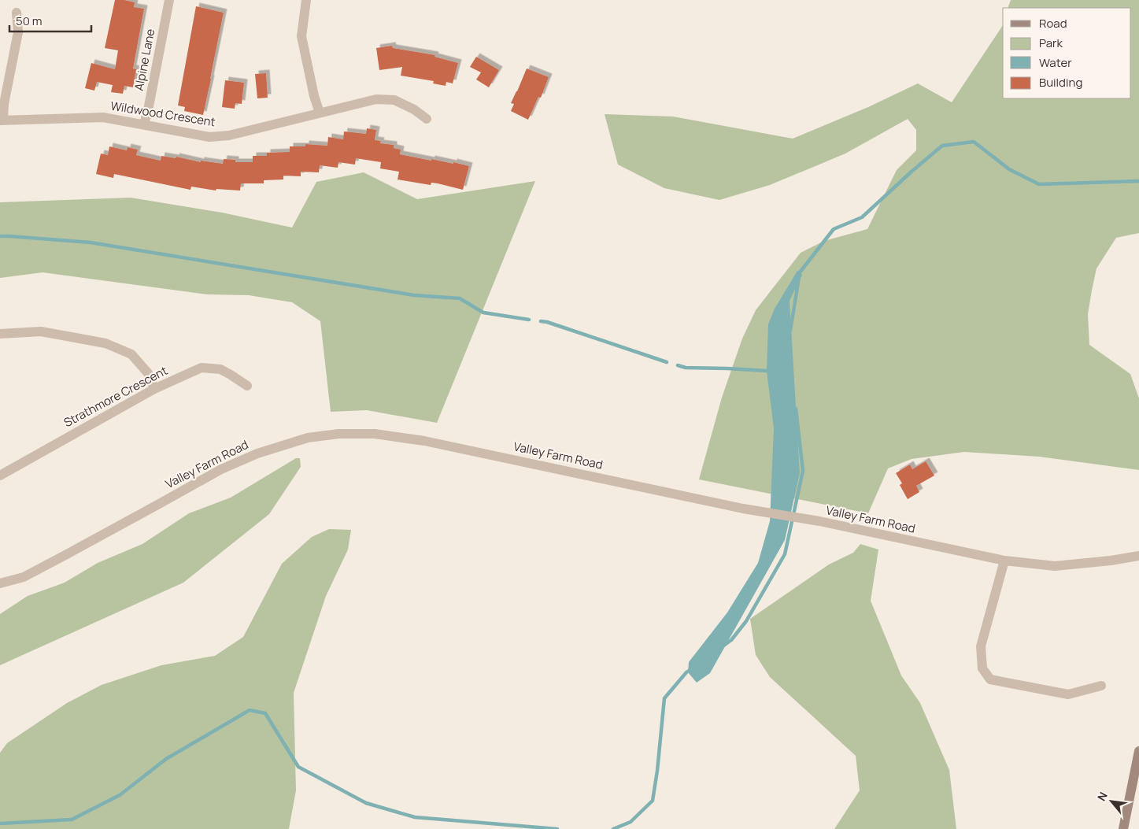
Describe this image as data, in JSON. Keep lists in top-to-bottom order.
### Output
{
  "streets": {
    "street": [
      "Alpine Lane",
      "Wildwood Crescent",
      "Strathmore Crescent",
      "Valley Farm Road"
    ]
  },
  "crossings": [
    ["Alpine Lane", "Wildwood Crescent"]
  ],
  "legend": [
    "Road",
    "Park",
    "Water",
    "Building"
  ],
  "scale_bar": "50 m",
  "north": "top left"
}
